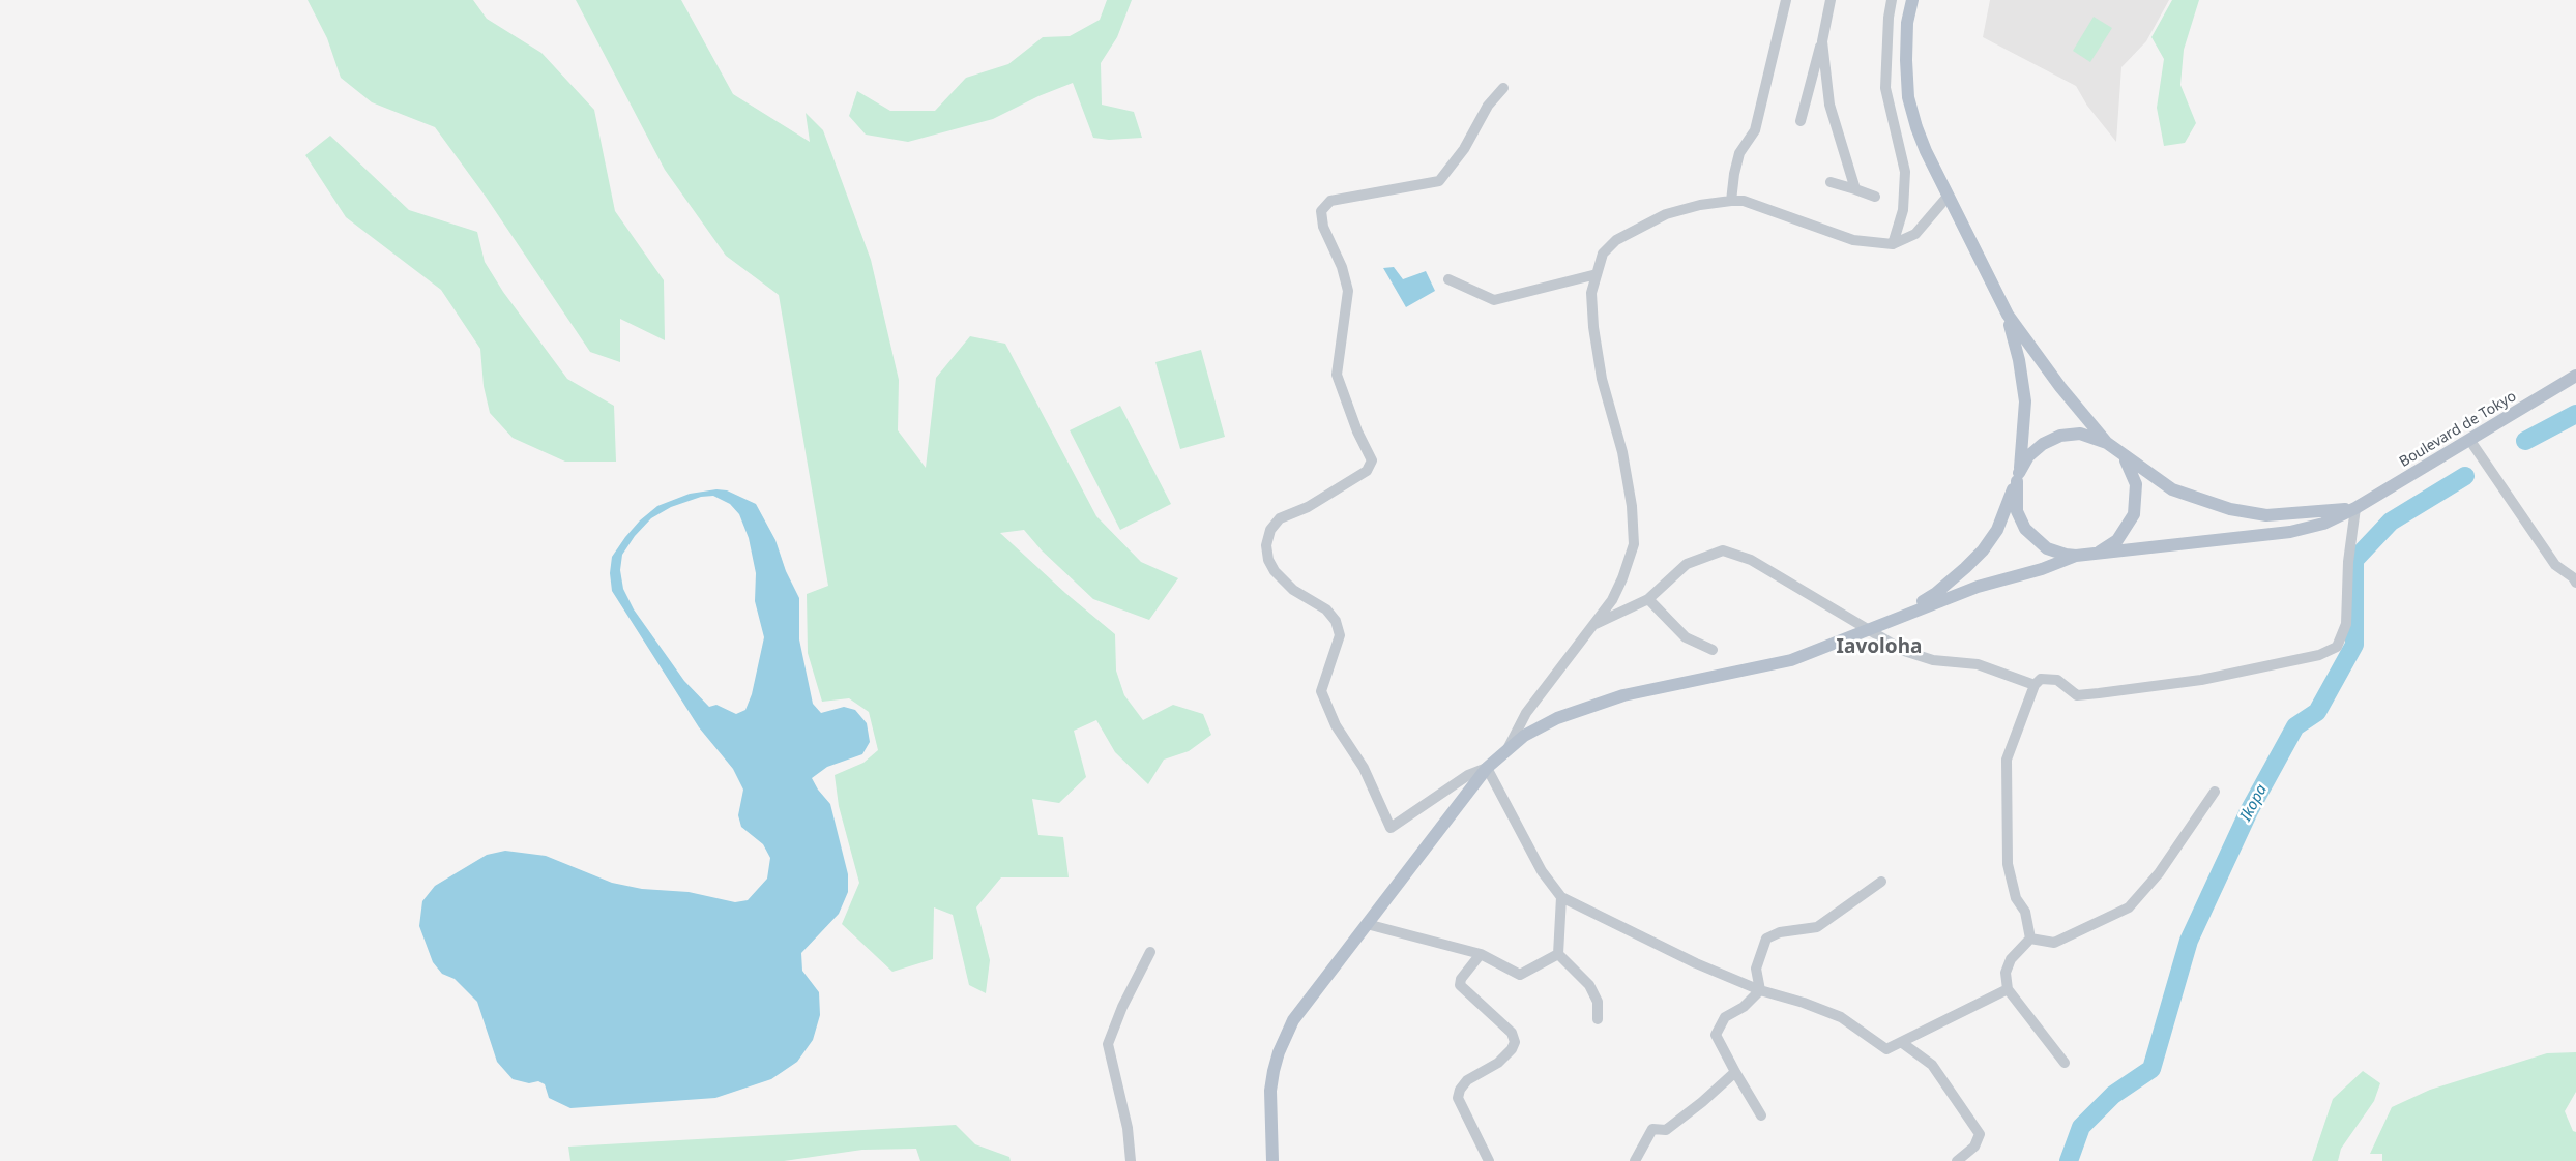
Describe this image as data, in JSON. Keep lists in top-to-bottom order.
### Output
{
  "streets": {
    "main road": ["Boulevard de Tokyo"]
  },
  "districts": ["Iavoloha"],
  "water": ["Ikopa"]
}
